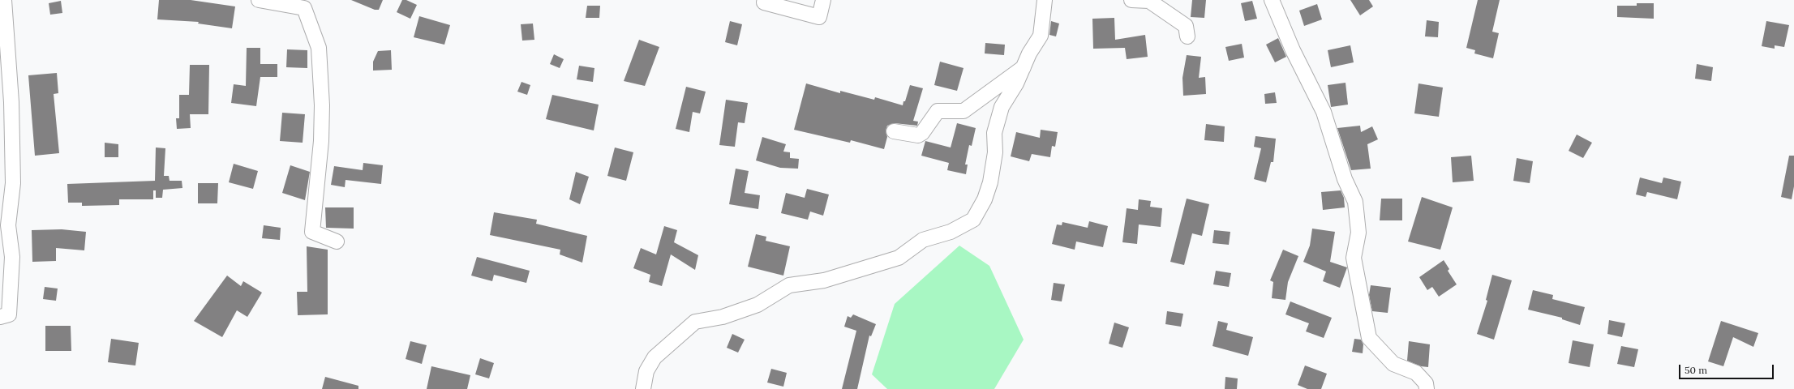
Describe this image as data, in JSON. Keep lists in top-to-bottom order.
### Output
{
  "scale_bar": "50 m"
}
